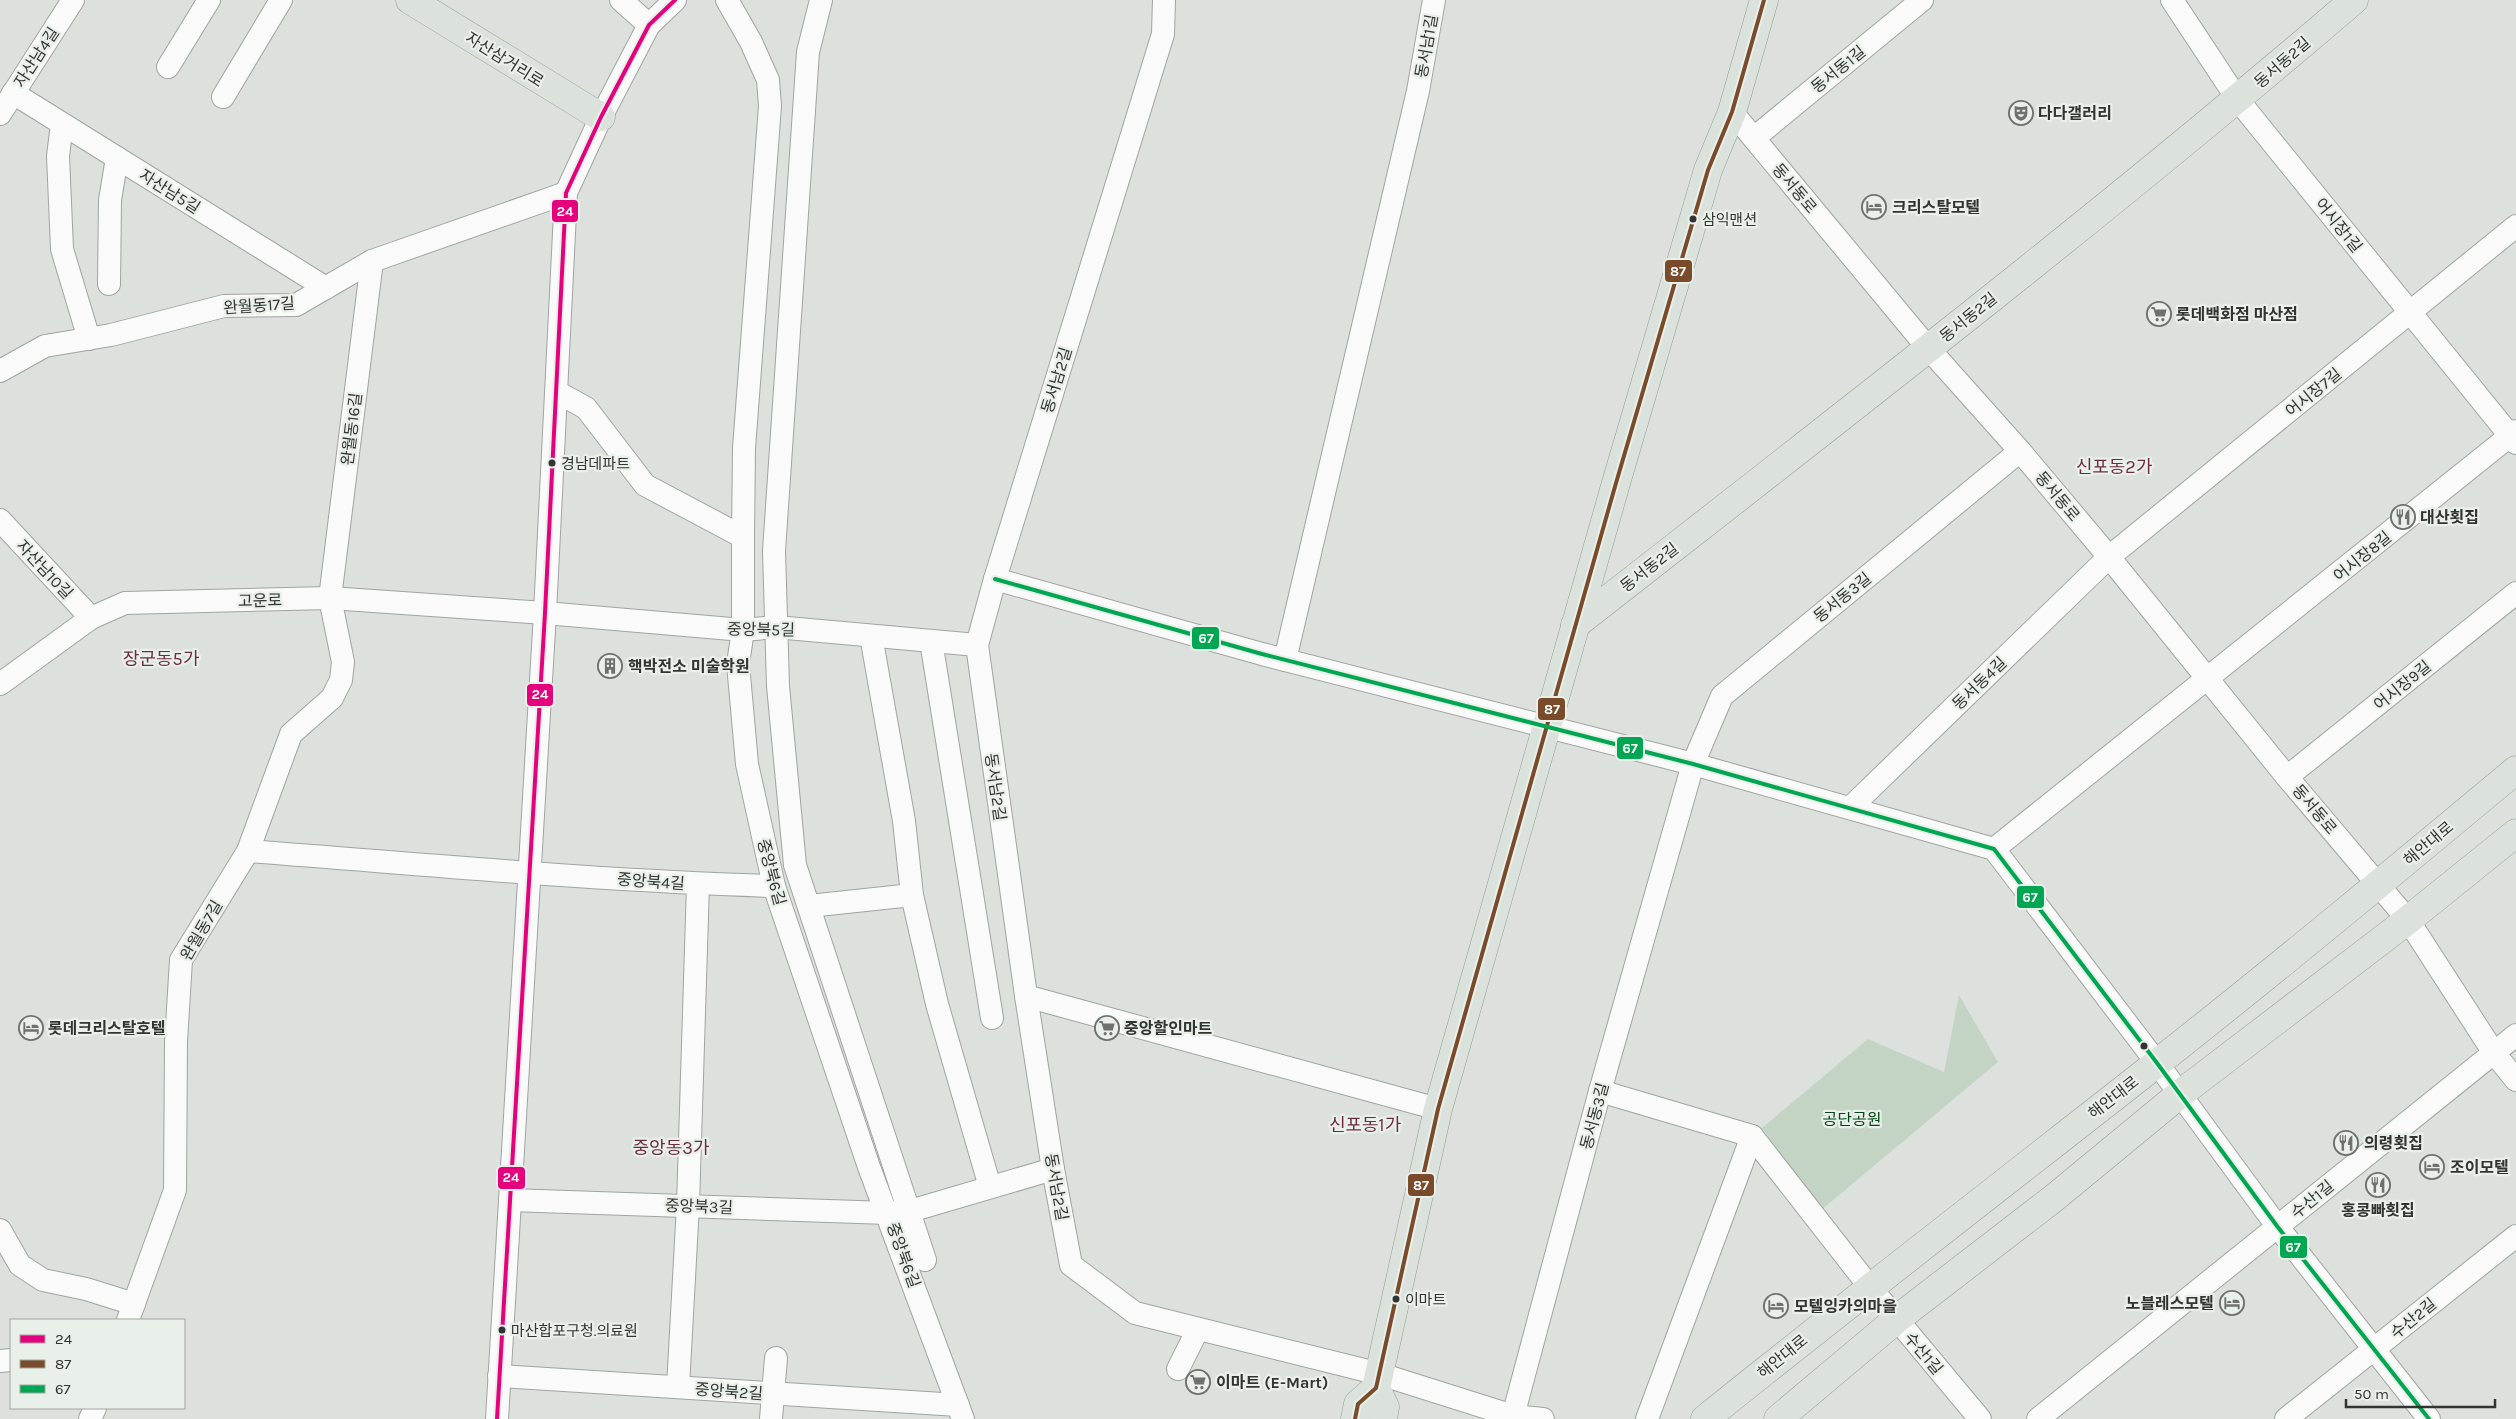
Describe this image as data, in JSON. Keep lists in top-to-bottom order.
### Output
{
  "streets": {
    "main road": ["자산삼거리로", "동서동2길", "해안대로"],
    "street": [
      "동서남1길",
      "자산남4길",
      "동서동1길",
      "동서동로",
      "자산남5길",
      "어시장1길",
      "완월동17길",
      "동서남2길",
      "어시장7길",
      "완월동16길",
      "어시장8길",
      "자산남10길",
      "동서동3길",
      "고운로",
      "중앙북5길",
      "동서동4길",
      "어시장9길",
      "중앙북6길",
      "중앙북4길",
      "완월동7길",
      "수산1길",
      "중앙북3길",
      "수산2길",
      "중앙북2길"
    ]
  },
  "crossings": [
    ["자산남4길", "자산남5길"],
    ["동서동2길", "동서동로"],
    ["동서동2길", "어시장1길"],
    ["동서동1길", "동서동로"],
    ["동서동로", "어시장7길"],
    ["동서동로", "어시장8길"],
    ["동서동로", "동서동3길"],
    ["동서동로", "동서동4길"],
    ["동서동로", "어시장9길"],
    ["동서동로", "해안대로"],
    ["동서동로", "수산1길"],
    ["자산남5길", "완월동17길"],
    ["어시장1길", "어시장7길"],
    ["어시장1길", "어시장8길"],
    ["완월동17길", "완월동16길"],
    ["동서남2길", "중앙북5길"],
    ["동서남2길", "중앙북3길"],
    ["어시장7길", "동서동4길"],
    ["완월동16길", "고운로"],
    ["완월동16길", "완월동7길"],
    ["자산남10길", "고운로"],
    ["고운로", "중앙북5길"],
    ["고운로", "완월동7길"],
    ["중앙북5길", "중앙북6길"],
    ["해안대로", "수산1길"],
    ["중앙북6길", "중앙북4길"],
    ["중앙북6길", "중앙북3길"],
    ["중앙북6길", "중앙북2길"],
    ["중앙북4길", "완월동7길"]
  ],
  "districts": [
    "신포동2가",
    "장군동5가",
    "신포동1가",
    "중앙동3가"
  ],
  "parks": ["공단공원"],
  "places": {
    "theatre": ["다다갤러리"],
    "hotel": [
      "크리스탈모텔",
      "롯데크리스탈호텔",
      "조이모텔",
      "노블레스모텔",
      "모텔잉카의마을"
    ],
    "other": [
      "삼익맨션",
      "경남데파트",
      "이마트",
      "마산합포구청.의료원"
    ],
    "supermarket": ["롯데백화점 마산점", "중앙할인마트", "이마트 (E-Mart)"],
    "restaurant": ["대산횟집", "의령횟집", "홍콩빠횟집"],
    "building": ["핵박전소 미술학원"]
  },
  "lines": ["transit line 24", "transit line 87", "transit line 67"],
  "legend": ["24", "87", "67"],
  "scale_bar": "50 m"
}
